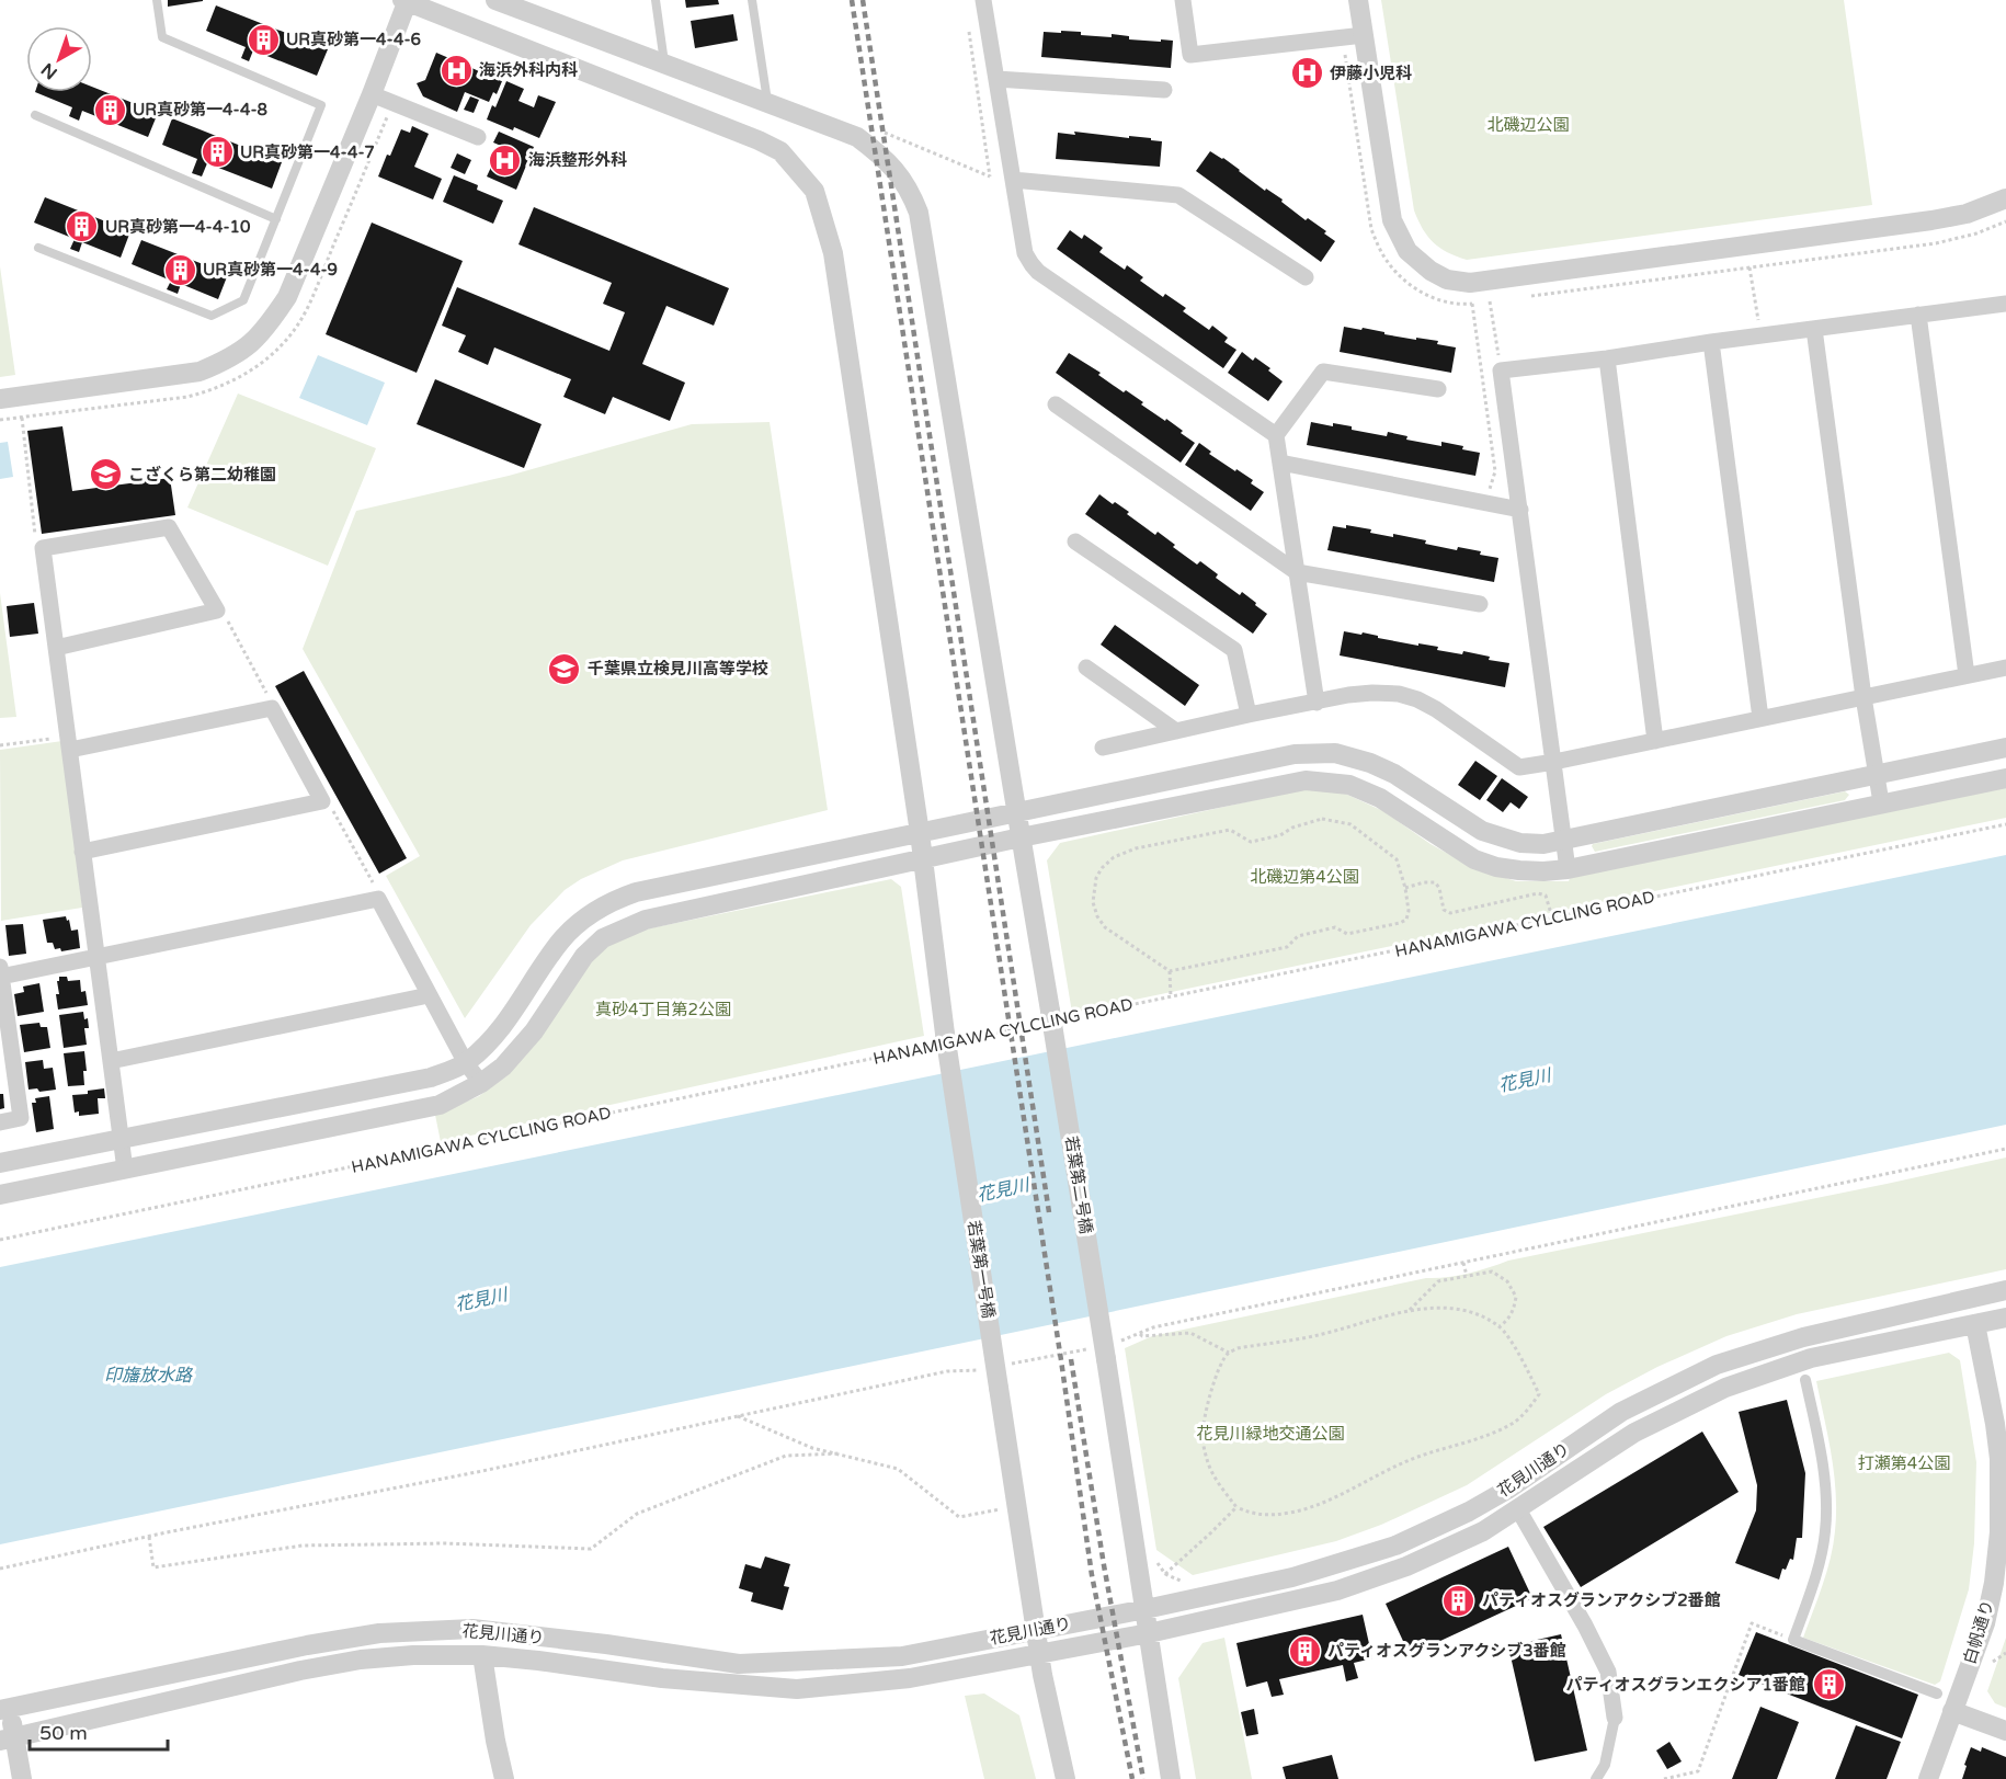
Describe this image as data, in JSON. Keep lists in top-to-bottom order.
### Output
{
  "streets": {
    "street": [
      "若葉第二号橋",
      "若葉第一号橋",
      "花見川通り",
      "白帆通り"
    ],
    "path": ["HANAMIGAWA CYLCLING ROAD"]
  },
  "crossings": [
    ["HANAMIGAWA CYLCLING ROAD", "若葉第二号橋"],
    ["HANAMIGAWA CYLCLING ROAD", "若葉第一号橋"],
    ["若葉第二号橋", "花見川通り"],
    ["若葉第一号橋", "花見川通り"],
    ["花見川通り", "白帆通り"]
  ],
  "water": ["花見川", "印旛放水路"],
  "parks": [
    "北磯辺公園",
    "北磯辺第4公園",
    "真砂4丁目第2公園",
    "花見川緑地交通公園",
    "打瀬第4公園"
  ],
  "places": {
    "building": [
      "UR真砂第一4-4-6",
      "UR真砂第一4-4-8",
      "UR真砂第一4-4-7",
      "UR真砂第一4-4-10",
      "UR真砂第一4-4-9",
      "パティオスグランアクシブ2番館",
      "パティオスグランアクシブ3番館",
      "パティオスグランエクシア1番館"
    ],
    "hospital": ["海浜外科内科", "伊藤小児科", "海浜整形外科"],
    "school or university": ["こざくら第二幼稚園", "千葉県立検見川高等学校"]
  },
  "scale_bar": "50 m",
  "north": "bottom left"
}
